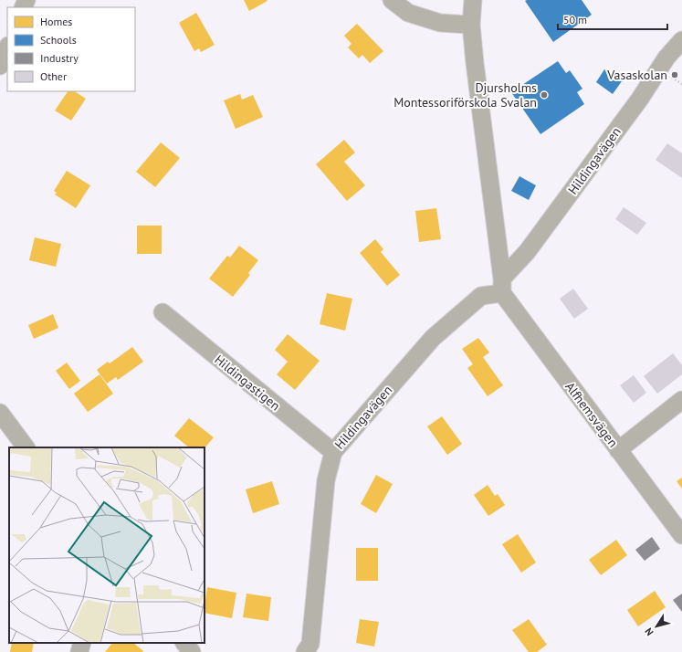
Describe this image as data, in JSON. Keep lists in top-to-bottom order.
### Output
{
  "streets": {
    "street": ["Hildingavägen", "Hildingastigen", "Alfhemsvägen"]
  },
  "crossings": [
    ["Hildingavägen", "Hildingastigen"],
    ["Hildingavägen", "Alfhemsvägen"]
  ],
  "places": ["Vasaskolan", "Djursholms Montessoriförskola Svalan"],
  "legend": [
    "Homes",
    "Schools",
    "Industry",
    "Other"
  ],
  "scale_bar": "50 m",
  "north": "bottom left"
}
